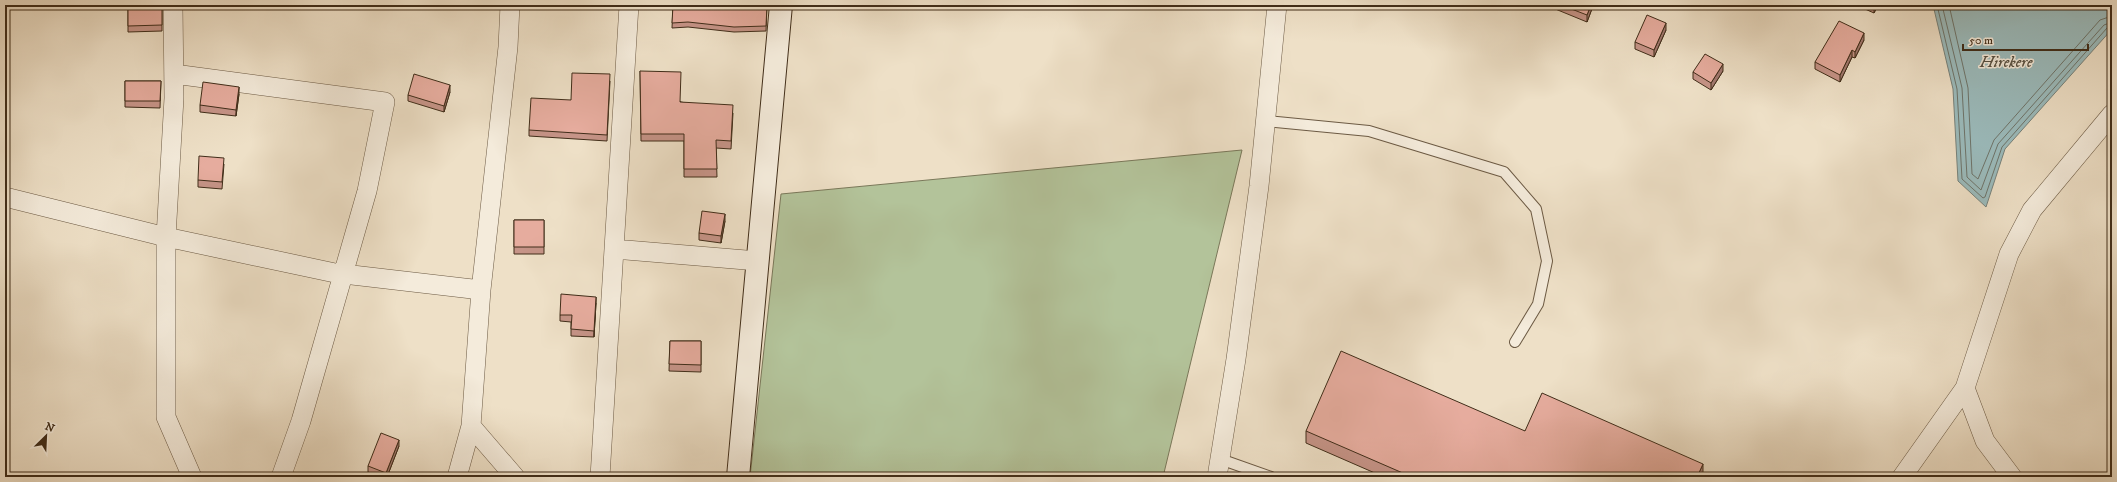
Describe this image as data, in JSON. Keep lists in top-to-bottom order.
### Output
{
  "water": ["Hirekere"],
  "scale_bar": "50 m",
  "north": "top right"
}
